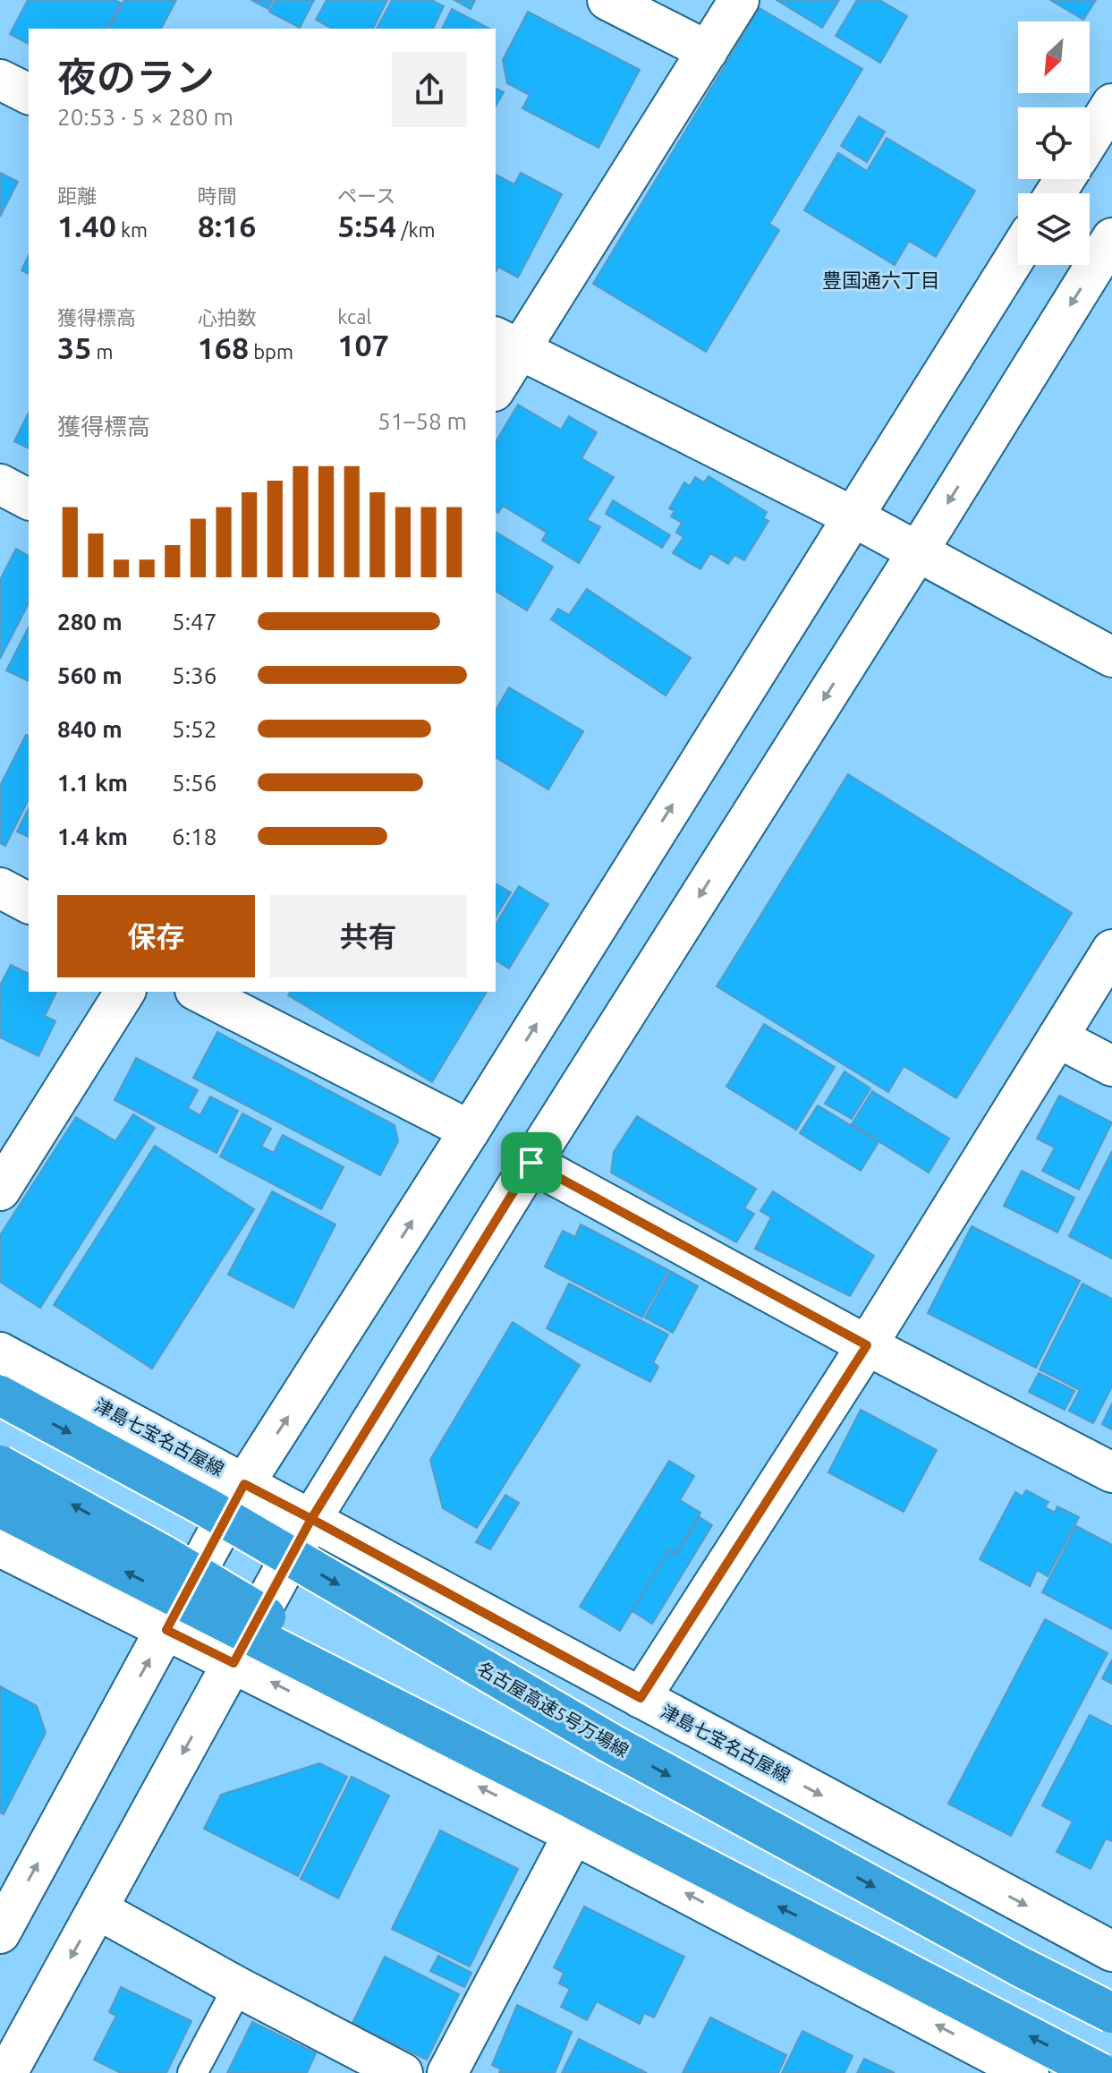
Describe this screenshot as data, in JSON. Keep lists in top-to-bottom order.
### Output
{
  "streets": {
    "highway": ["名古屋高速5号万場線"],
    "street": ["津島七宝名古屋線"]
  },
  "districts": ["豊国通六丁目"],
  "north": "bottom left",
  "page": {
    "heading": ["夜のラン", "20:53 · 5 × 280 m"],
    "stats": [
      ["距離", "1.40 km"],
      ["時間", "8:16"],
      ["ペース", "5:54 /km"],
      ["獲得標高", "35 m"],
      ["心拍数", "168 bpm"],
      ["kcal", "107"]
    ],
    "chart": ["獲得標高", "51–58 m"],
    "list": [
      {
        "name": "280 m",
        "note": "5:47"
      },
      {
        "name": "560 m",
        "note": "5:36"
      },
      {
        "name": "840 m",
        "note": "5:52"
      },
      {
        "name": "1.1 km",
        "note": "5:56"
      },
      {
        "name": "1.4 km",
        "note": "6:18"
      }
    ],
    "buttons": ["保存", "共有"]
  }
}
